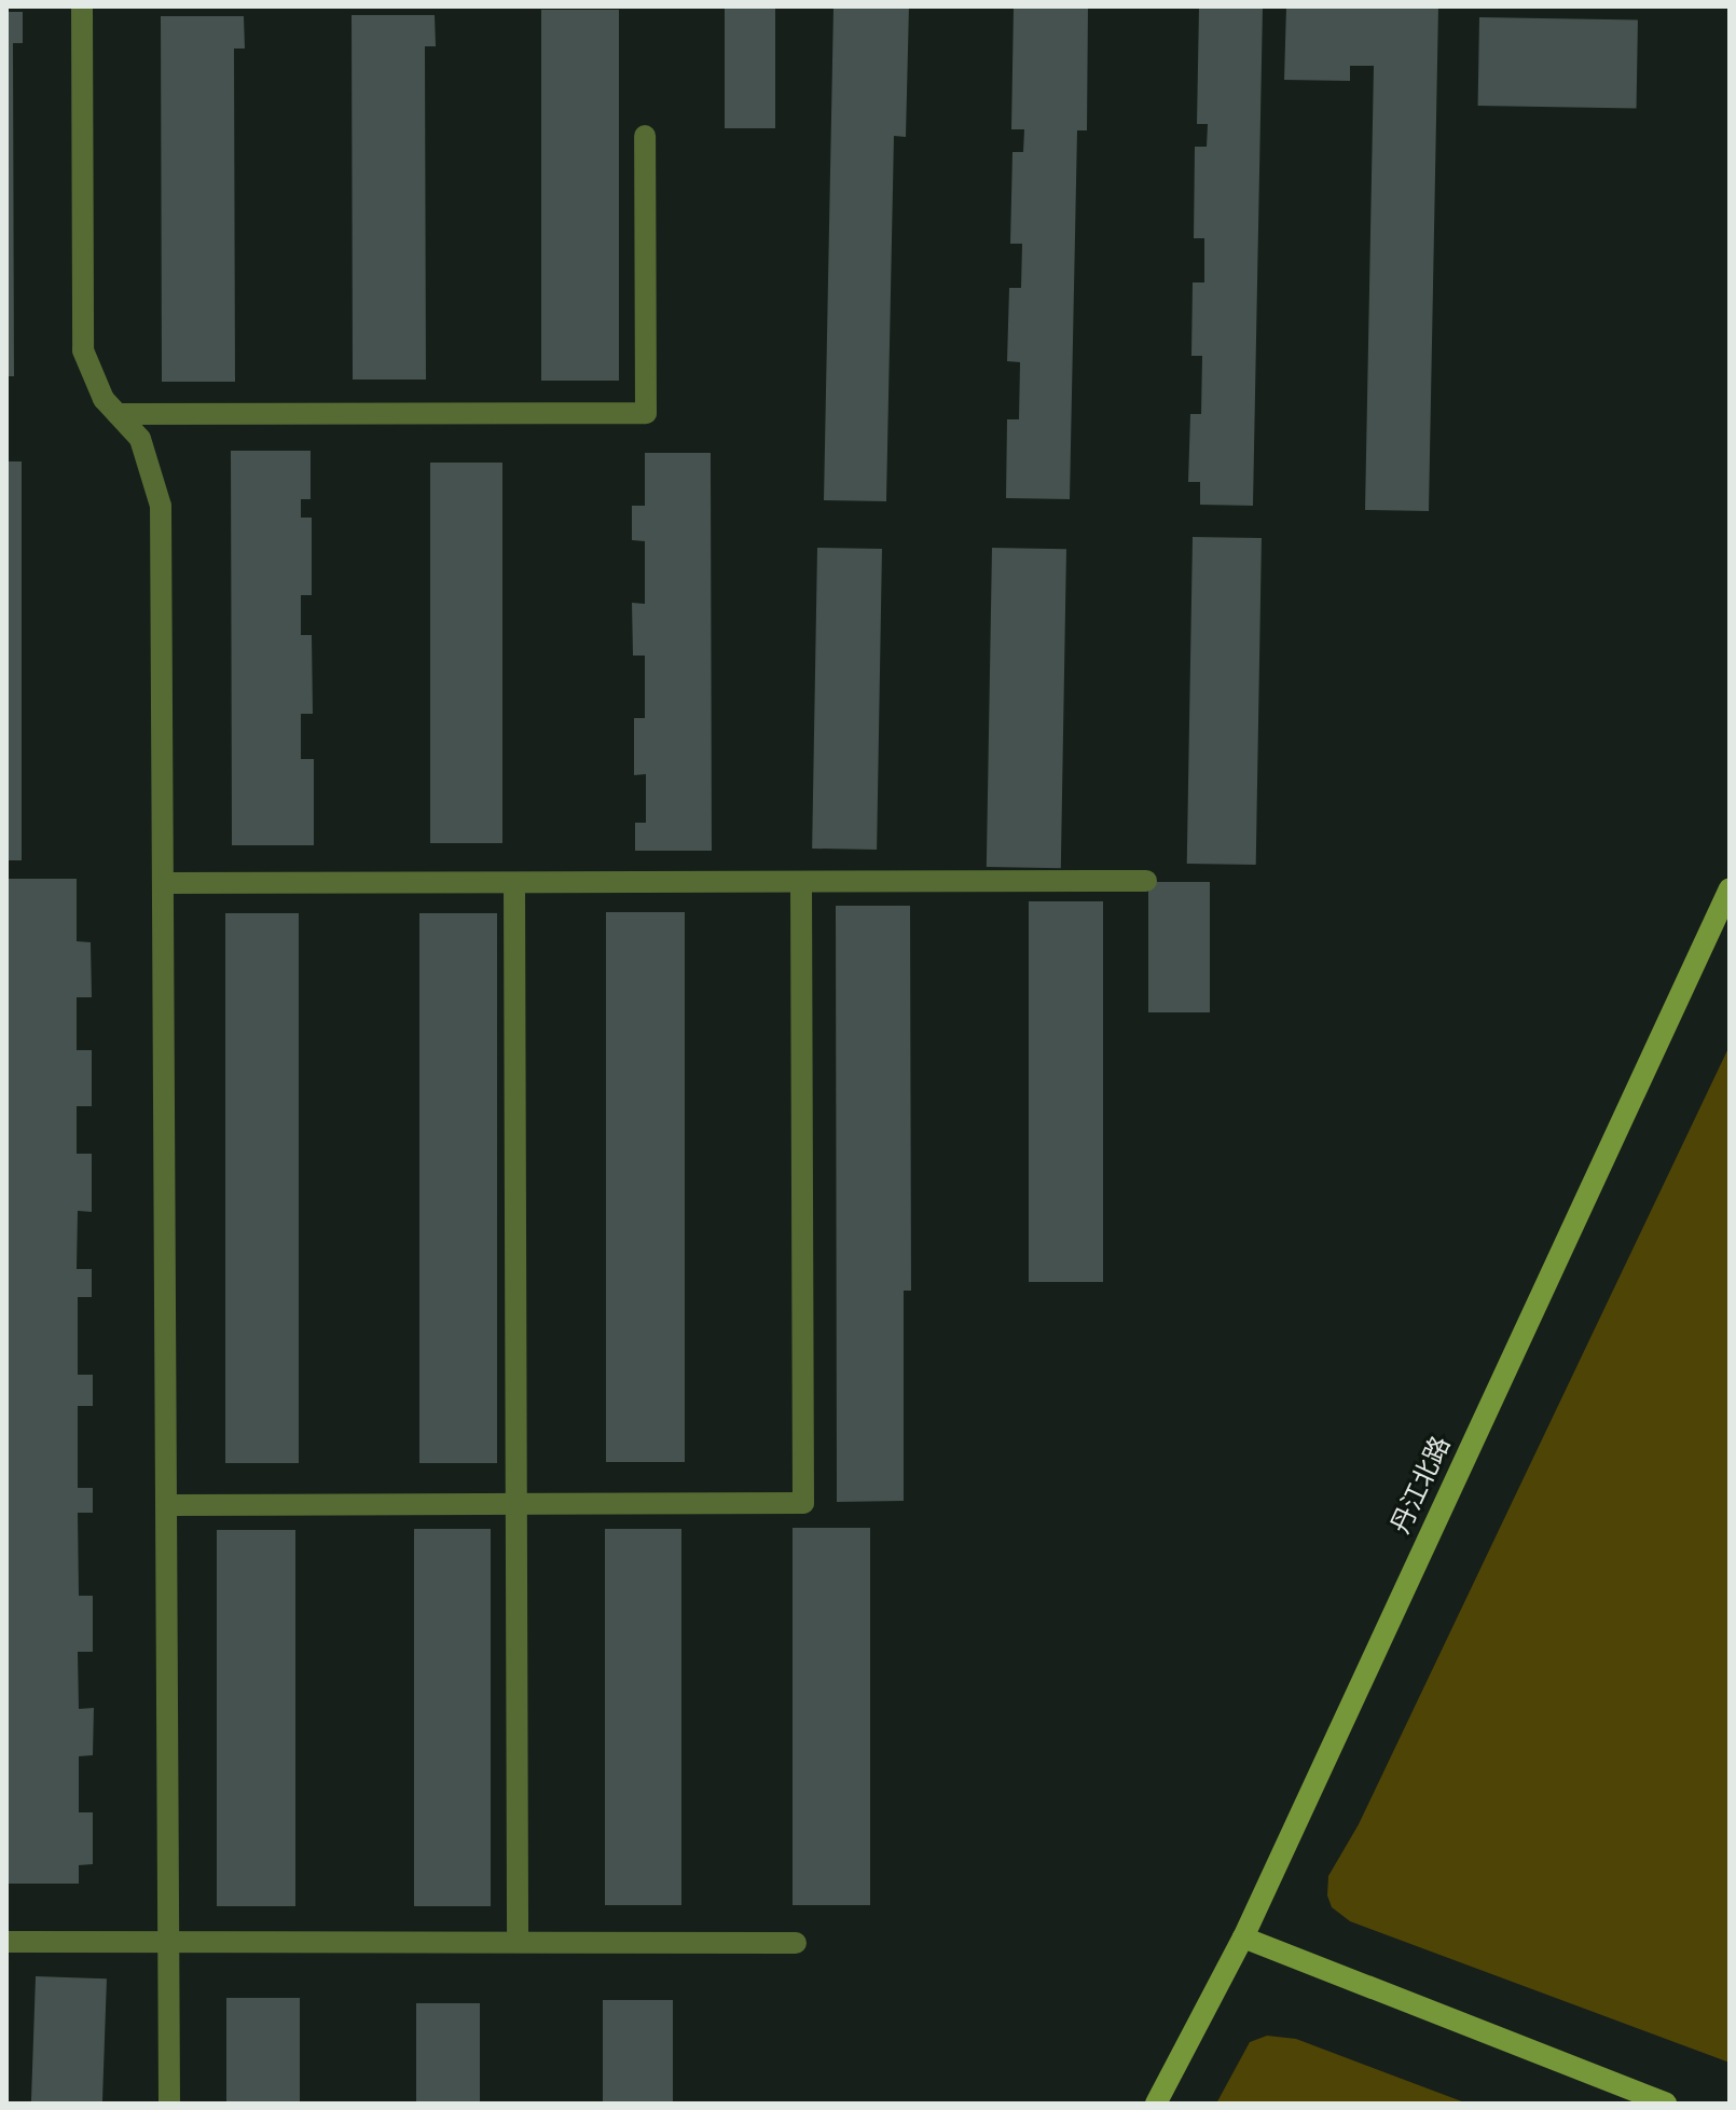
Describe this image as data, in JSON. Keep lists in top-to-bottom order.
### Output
{
  "streets": {
    "main road": ["丹江北路"]
  }
}
